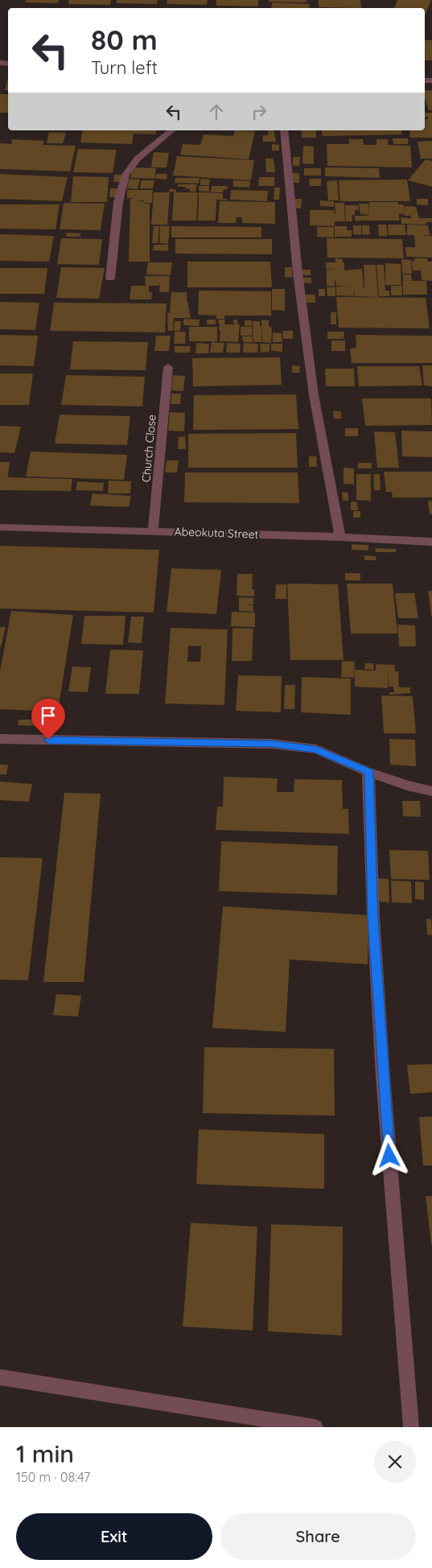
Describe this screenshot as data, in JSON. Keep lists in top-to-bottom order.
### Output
{
  "streets": {
    "street": ["Church Close", "Abeokuta Street"]
  },
  "crossings": [
    ["Church Close", "Abeokuta Street"]
  ],
  "page": {
    "turn": ["80 m", "Turn left"],
    "heading": ["1 min", "150 m · 08:47"],
    "buttons": ["Exit", "Share"]
  }
}
